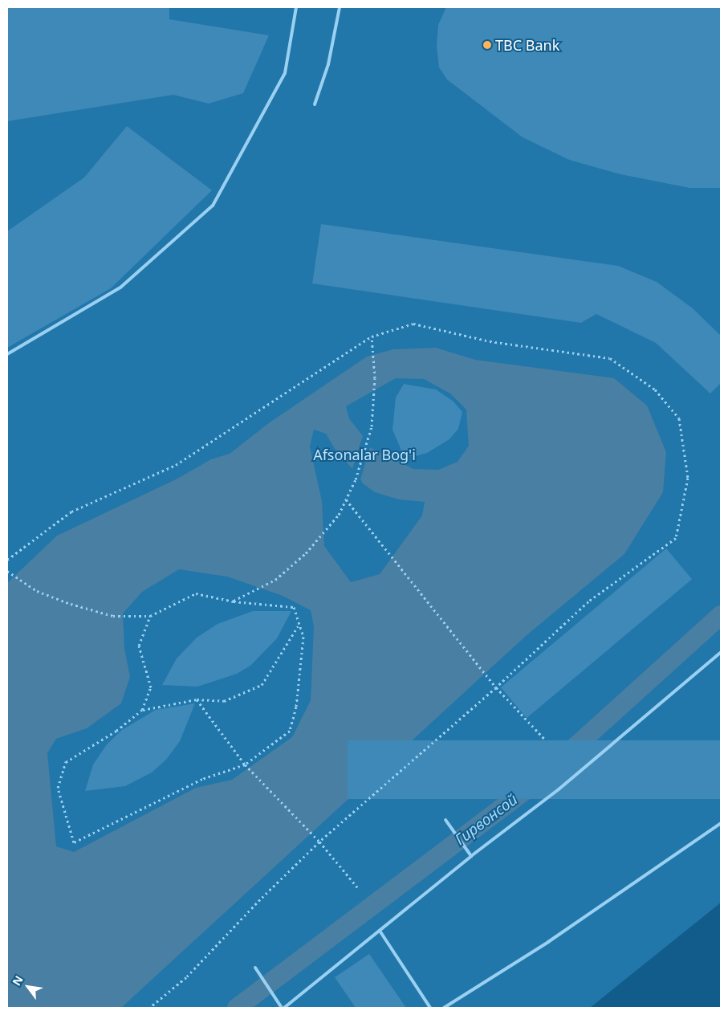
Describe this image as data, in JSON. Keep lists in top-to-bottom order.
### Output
{
  "water": ["Гирвонсой"],
  "parks": ["Afsonalar Bog'i"],
  "places": ["TBC Bank"],
  "north": "top left"
}
